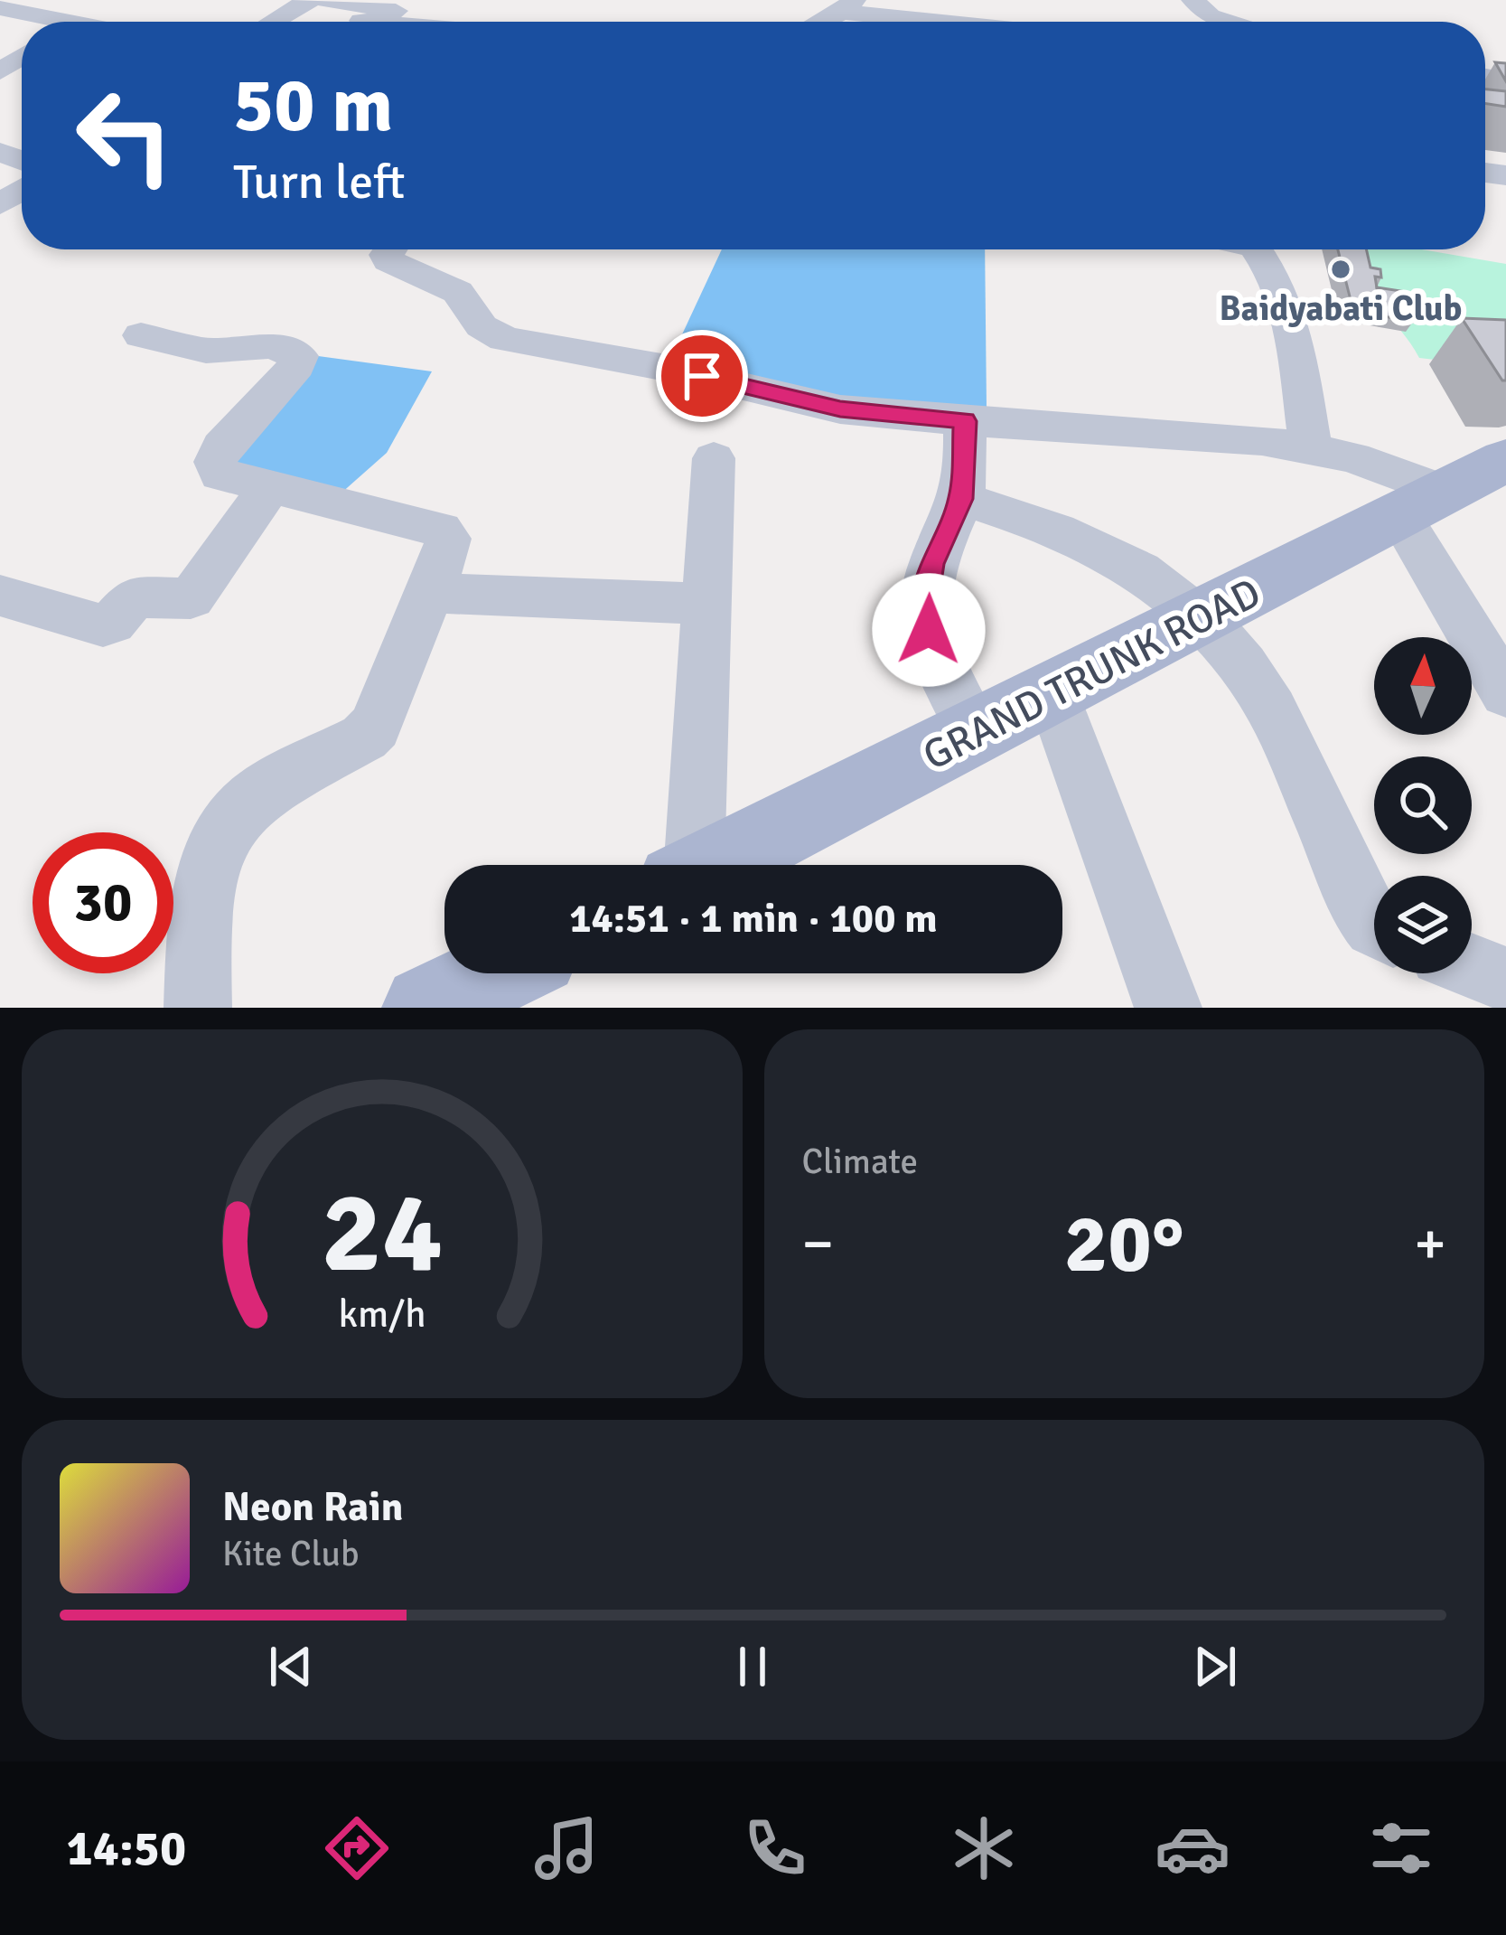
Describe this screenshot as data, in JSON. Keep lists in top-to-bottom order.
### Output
{
  "streets": {
    "main road": ["GRAND TRUNK ROAD"]
  },
  "places": ["Baidyabati Club"],
  "north": "top",
  "page": {
    "turn": ["50 m", "Turn left"],
    "limit": "30",
    "trip": "14:51 · 1 min · 100 m",
    "tile": "Climate",
    "heat": ["−", "20°", "+"],
    "song": ["Neon Rain", "Kite Club"],
    "tabs": "14:50",
    "gauge": ["24", "km/h"]
  }
}
